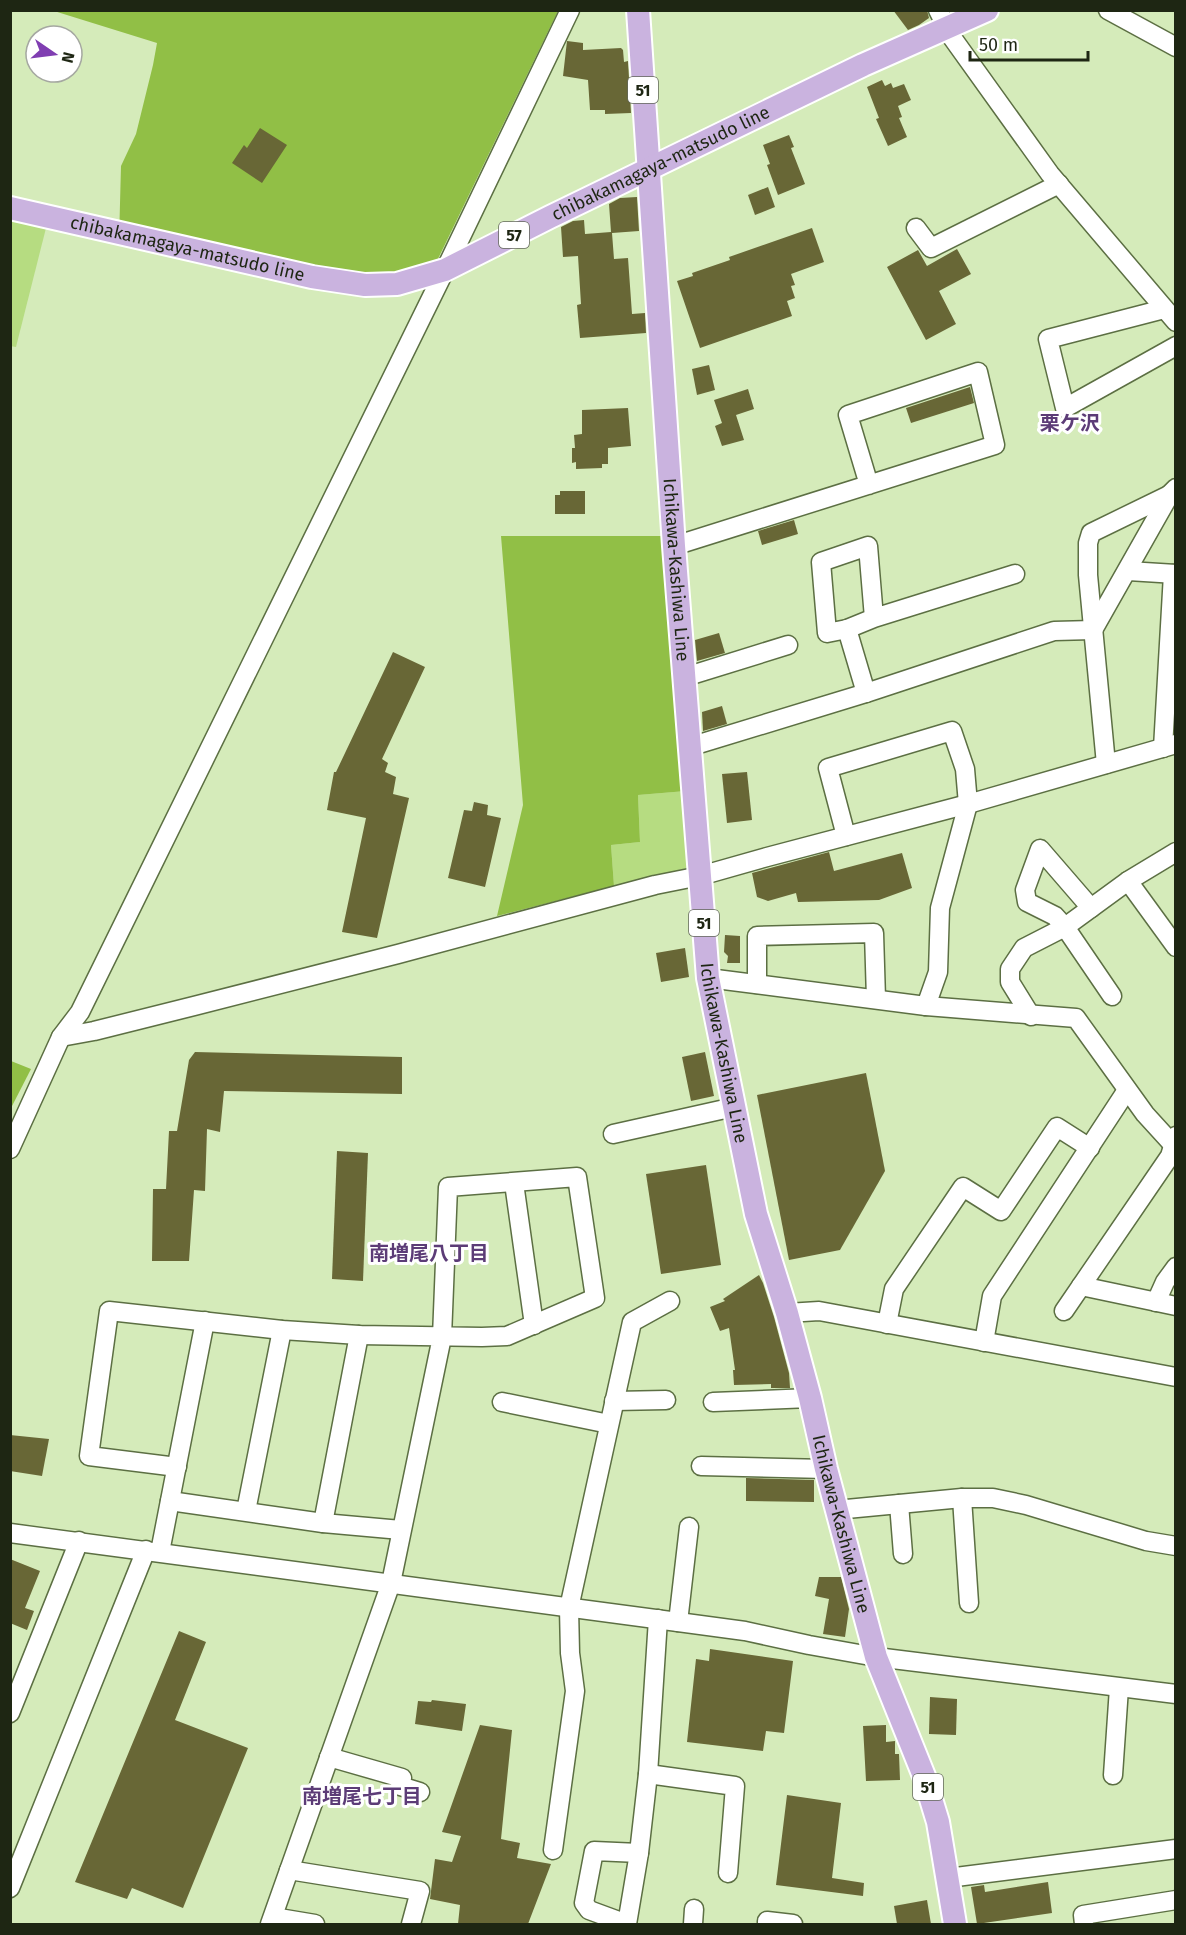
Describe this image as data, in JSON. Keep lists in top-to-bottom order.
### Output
{
  "streets": {
    "main road": [
      "51",
      "chibakamagaya-matsudo line",
      "57",
      "Ichikawa-Kashiwa Line"
    ]
  },
  "crossings": [
    ["chibakamagaya-matsudo line", "Ichikawa-Kashiwa Line"]
  ],
  "districts": ["栗ケ沢", "南増尾八丁目", "南増尾七丁目"],
  "scale_bar": "50 m",
  "north": "right"
}
